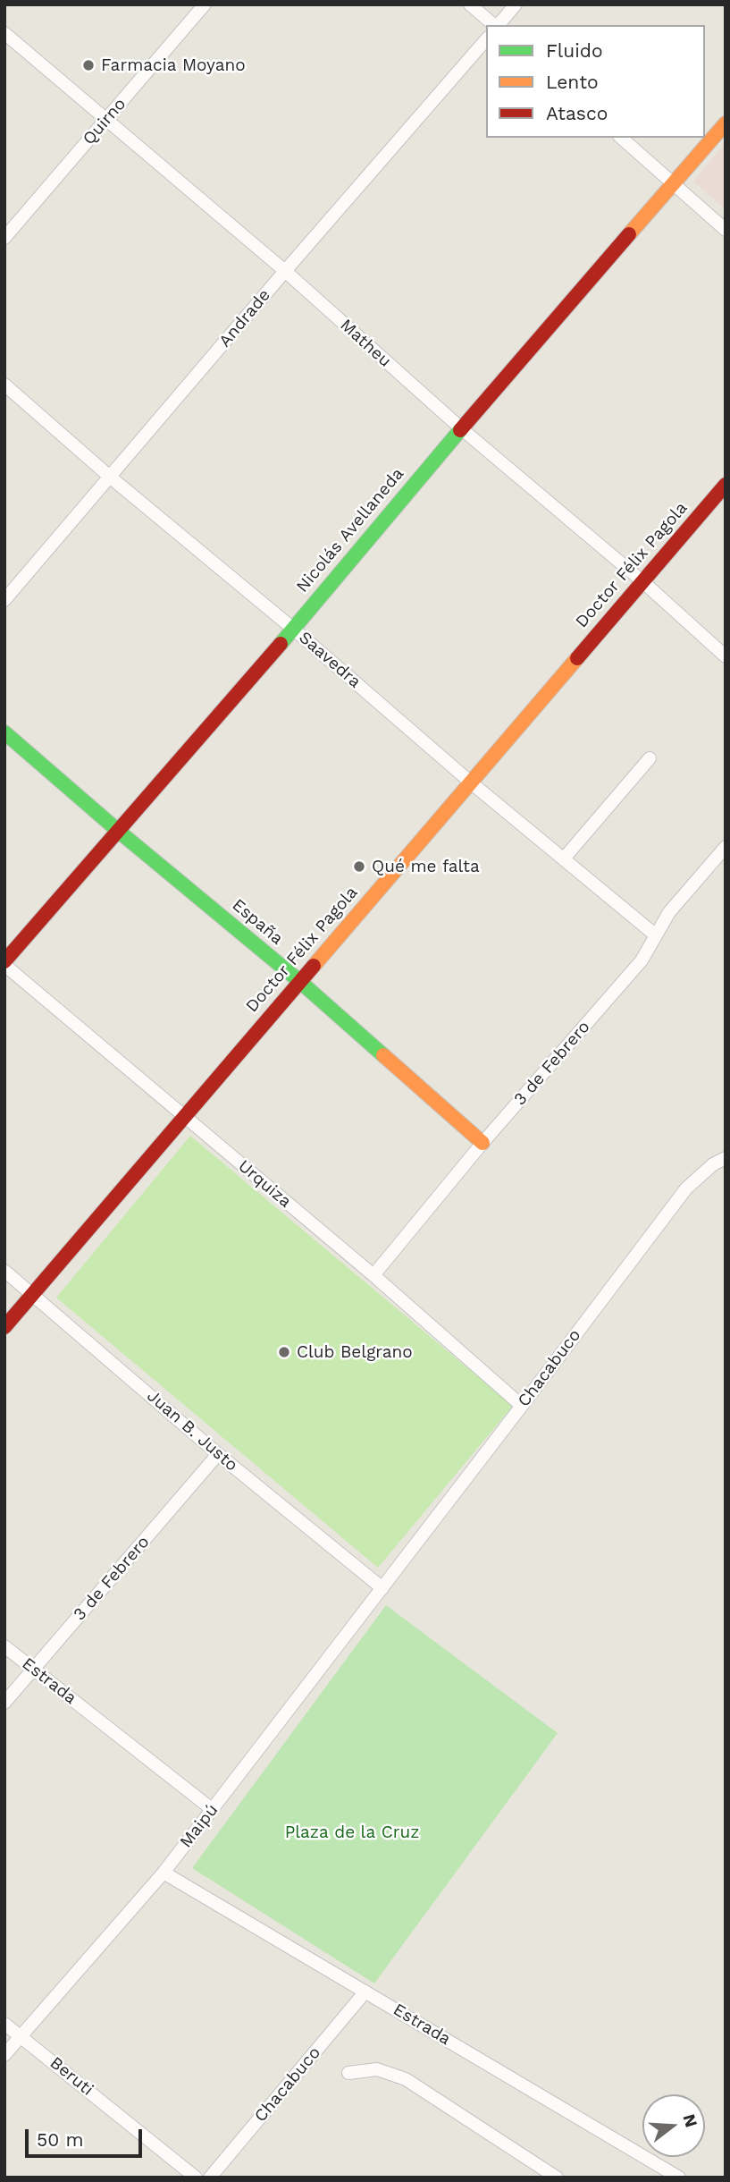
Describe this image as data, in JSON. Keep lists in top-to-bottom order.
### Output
{
  "streets": {
    "street": [
      "Quirno",
      "Andrade",
      "Matheu",
      "Nicolás Avellaneda",
      "Doctor Félix Pagola",
      "Saavedra",
      "España",
      "3 de Febrero",
      "Urquiza",
      "Chacabuco",
      "Juan B. Justo",
      "Estrada",
      "Maipú",
      "Beruti"
    ]
  },
  "crossings": [
    ["Quirno", "Matheu"],
    ["Andrade", "Matheu"],
    ["Andrade", "Saavedra"],
    ["Matheu", "Nicolás Avellaneda"],
    ["Matheu", "Doctor Félix Pagola"],
    ["Nicolás Avellaneda", "Saavedra"],
    ["Nicolás Avellaneda", "España"],
    ["Nicolás Avellaneda", "Urquiza"],
    ["Doctor Félix Pagola", "Saavedra"],
    ["Doctor Félix Pagola", "España"],
    ["Doctor Félix Pagola", "Urquiza"],
    ["Doctor Félix Pagola", "Juan B. Justo"],
    ["Saavedra", "3 de Febrero"],
    ["España", "3 de Febrero"],
    ["3 de Febrero", "Urquiza"],
    ["3 de Febrero", "Juan B. Justo"],
    ["3 de Febrero", "Estrada"],
    ["Urquiza", "Chacabuco"],
    ["Chacabuco", "Juan B. Justo"],
    ["Chacabuco", "Estrada"],
    ["Chacabuco", "Maipú"],
    ["Juan B. Justo", "Maipú"],
    ["Estrada", "Maipú"],
    ["Maipú", "Beruti"]
  ],
  "parks": ["Plaza de la Cruz"],
  "places": ["Farmacia Moyano", "Qué me falta", "Club Belgrano"],
  "legend": ["Fluido", "Lento", "Atasco"],
  "scale_bar": "50 m",
  "north": "right"
}
